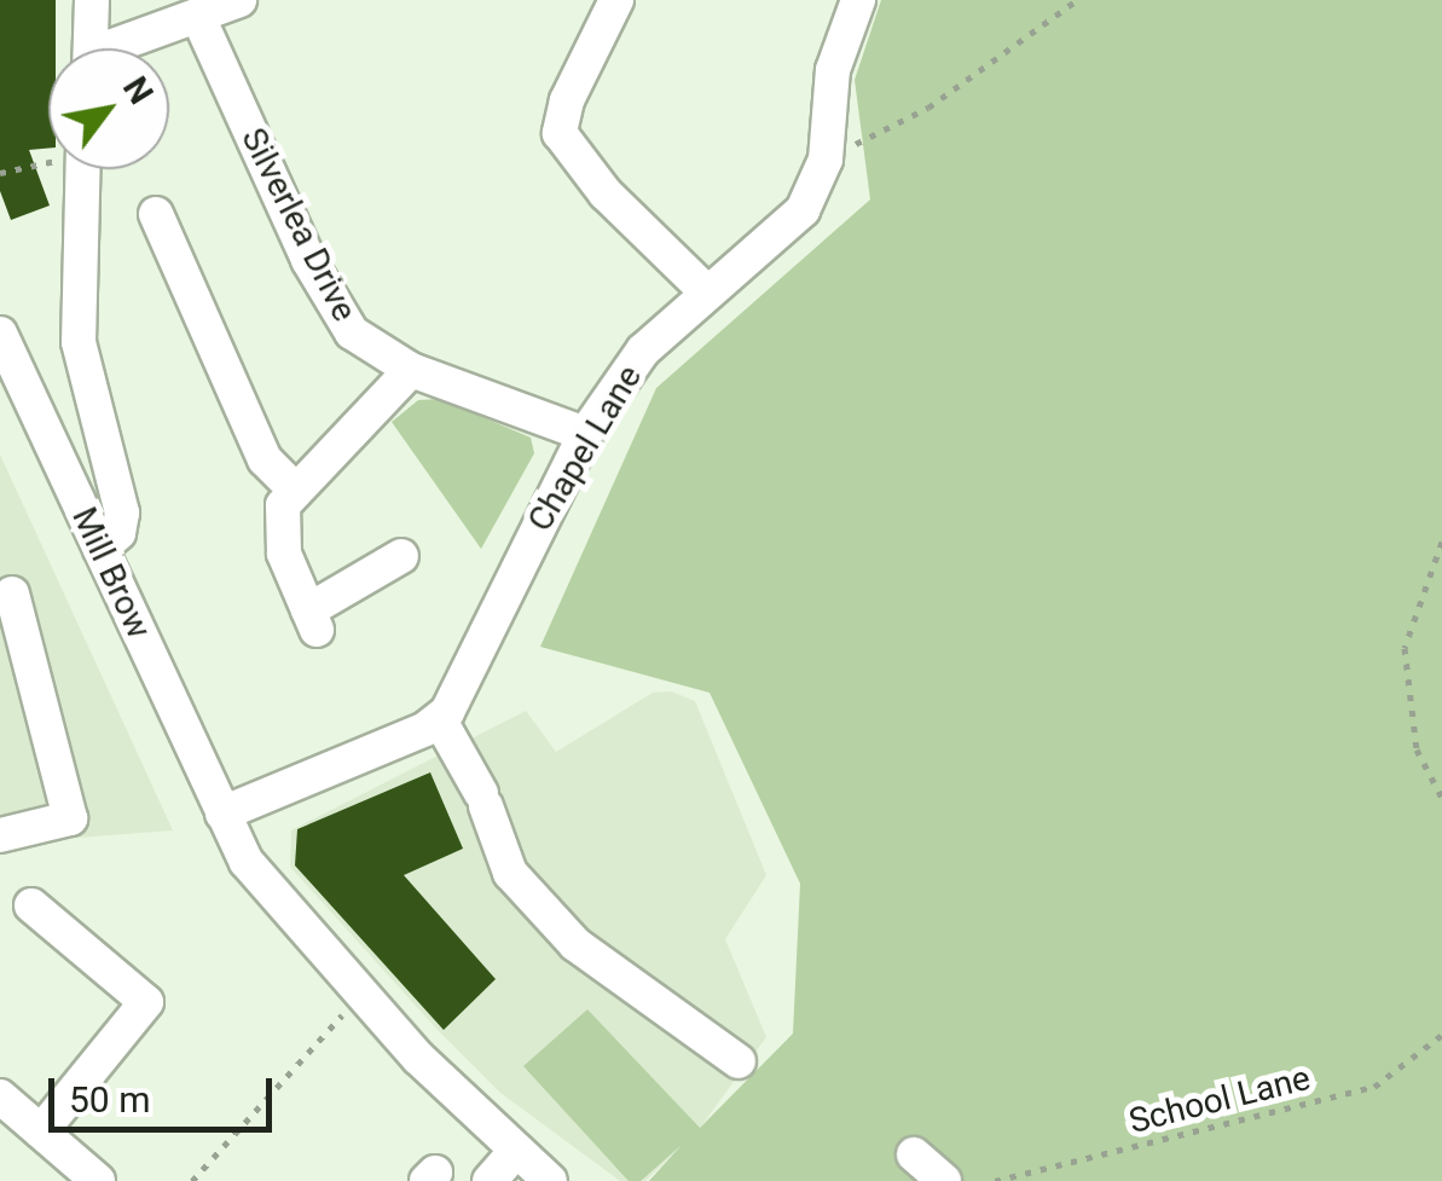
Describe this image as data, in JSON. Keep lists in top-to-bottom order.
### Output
{
  "streets": {
    "street": ["Silverlea Drive", "Chapel Lane", "Mill Brow"],
    "path": ["School Lane"]
  },
  "crossings": [
    ["Silverlea Drive", "Chapel Lane"]
  ],
  "scale_bar": "50 m",
  "north": "top right"
}
